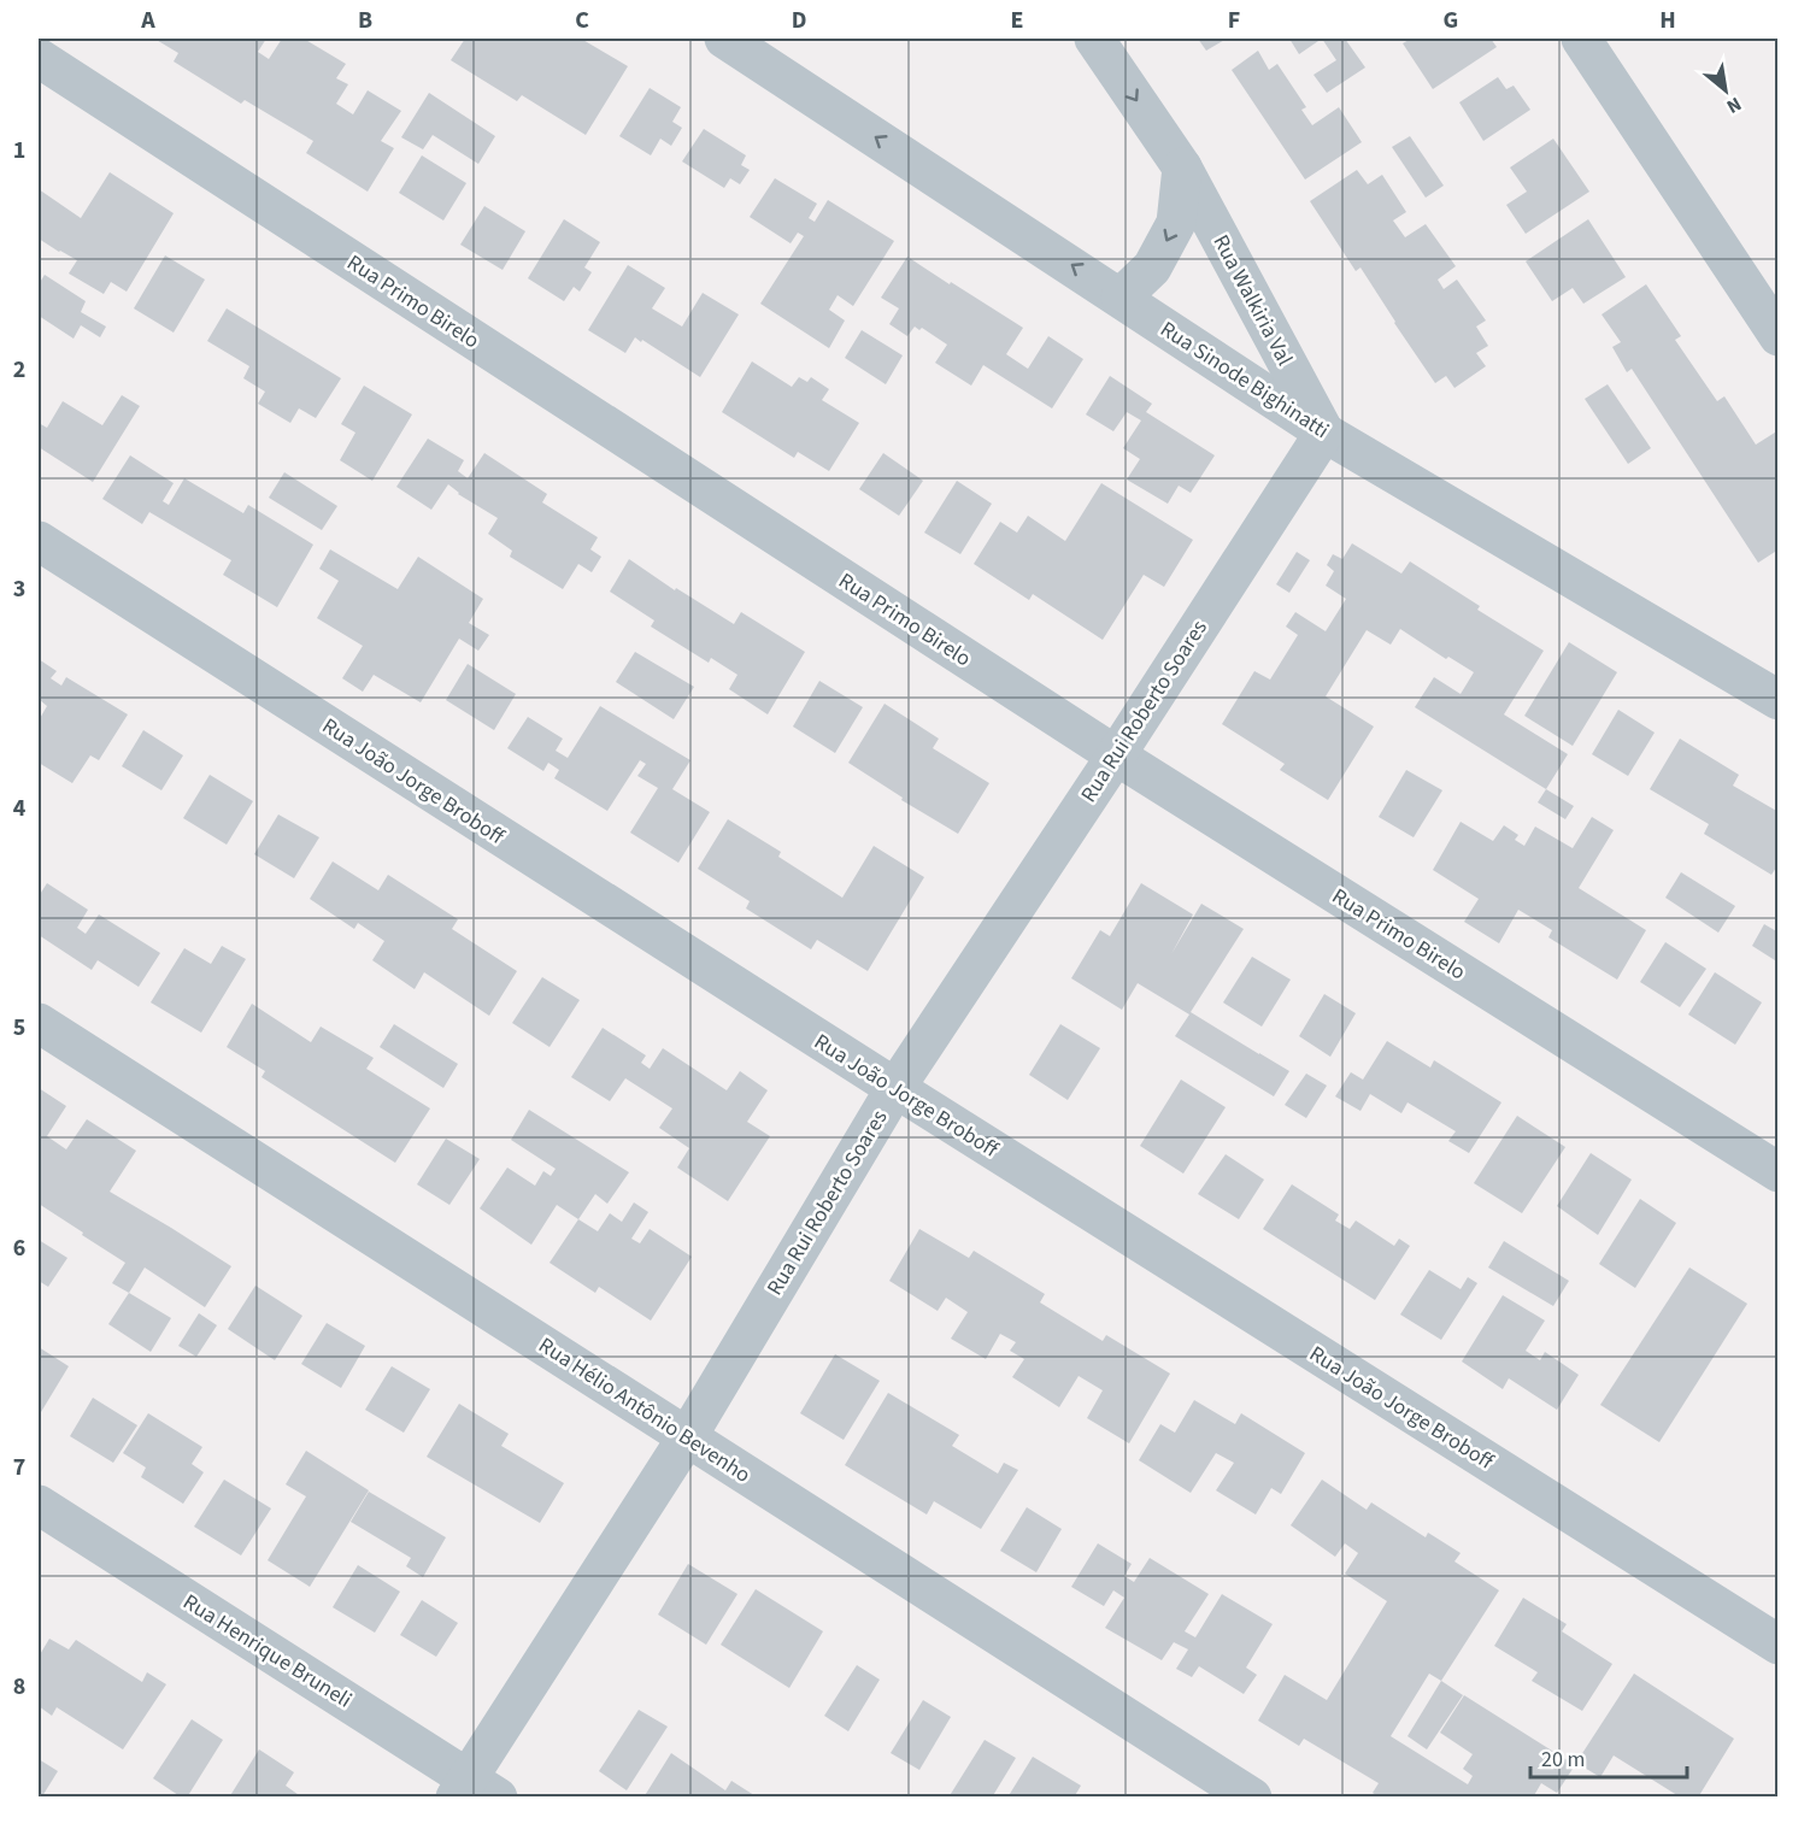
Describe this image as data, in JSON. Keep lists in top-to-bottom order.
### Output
{
  "streets": {
    "street": [
      "Rua Walkiria Val",
      "Rua Primo Birelo",
      "Rua Sinode Bighinatti",
      "Rua Rui Roberto Soares",
      "Rua João Jorge Broboff",
      "Rua Hélio Antônio Bevenho",
      "Rua Henrique Bruneli"
    ]
  },
  "crossings": [
    ["Rua Walkiria Val", "Rua Sinode Bighinatti"],
    ["Rua Walkiria Val", "Rua Rui Roberto Soares"],
    ["Rua Primo Birelo", "Rua Rui Roberto Soares"],
    ["Rua Sinode Bighinatti", "Rua Rui Roberto Soares"],
    ["Rua Rui Roberto Soares", "Rua João Jorge Broboff"],
    ["Rua Rui Roberto Soares", "Rua Hélio Antônio Bevenho"],
    ["Rua Rui Roberto Soares", "Rua Henrique Bruneli"]
  ],
  "one_way": ["Rua Sinode Bighinatti"],
  "scale_bar": "20 m",
  "north": "bottom right",
  "grid": {
    "columns": [
      "A",
      "B",
      "C",
      "D",
      "E",
      "F",
      "G",
      "H"
    ],
    "rows": [
      "1",
      "2",
      "3",
      "4",
      "5",
      "6",
      "7",
      "8"
    ]
  }
}
